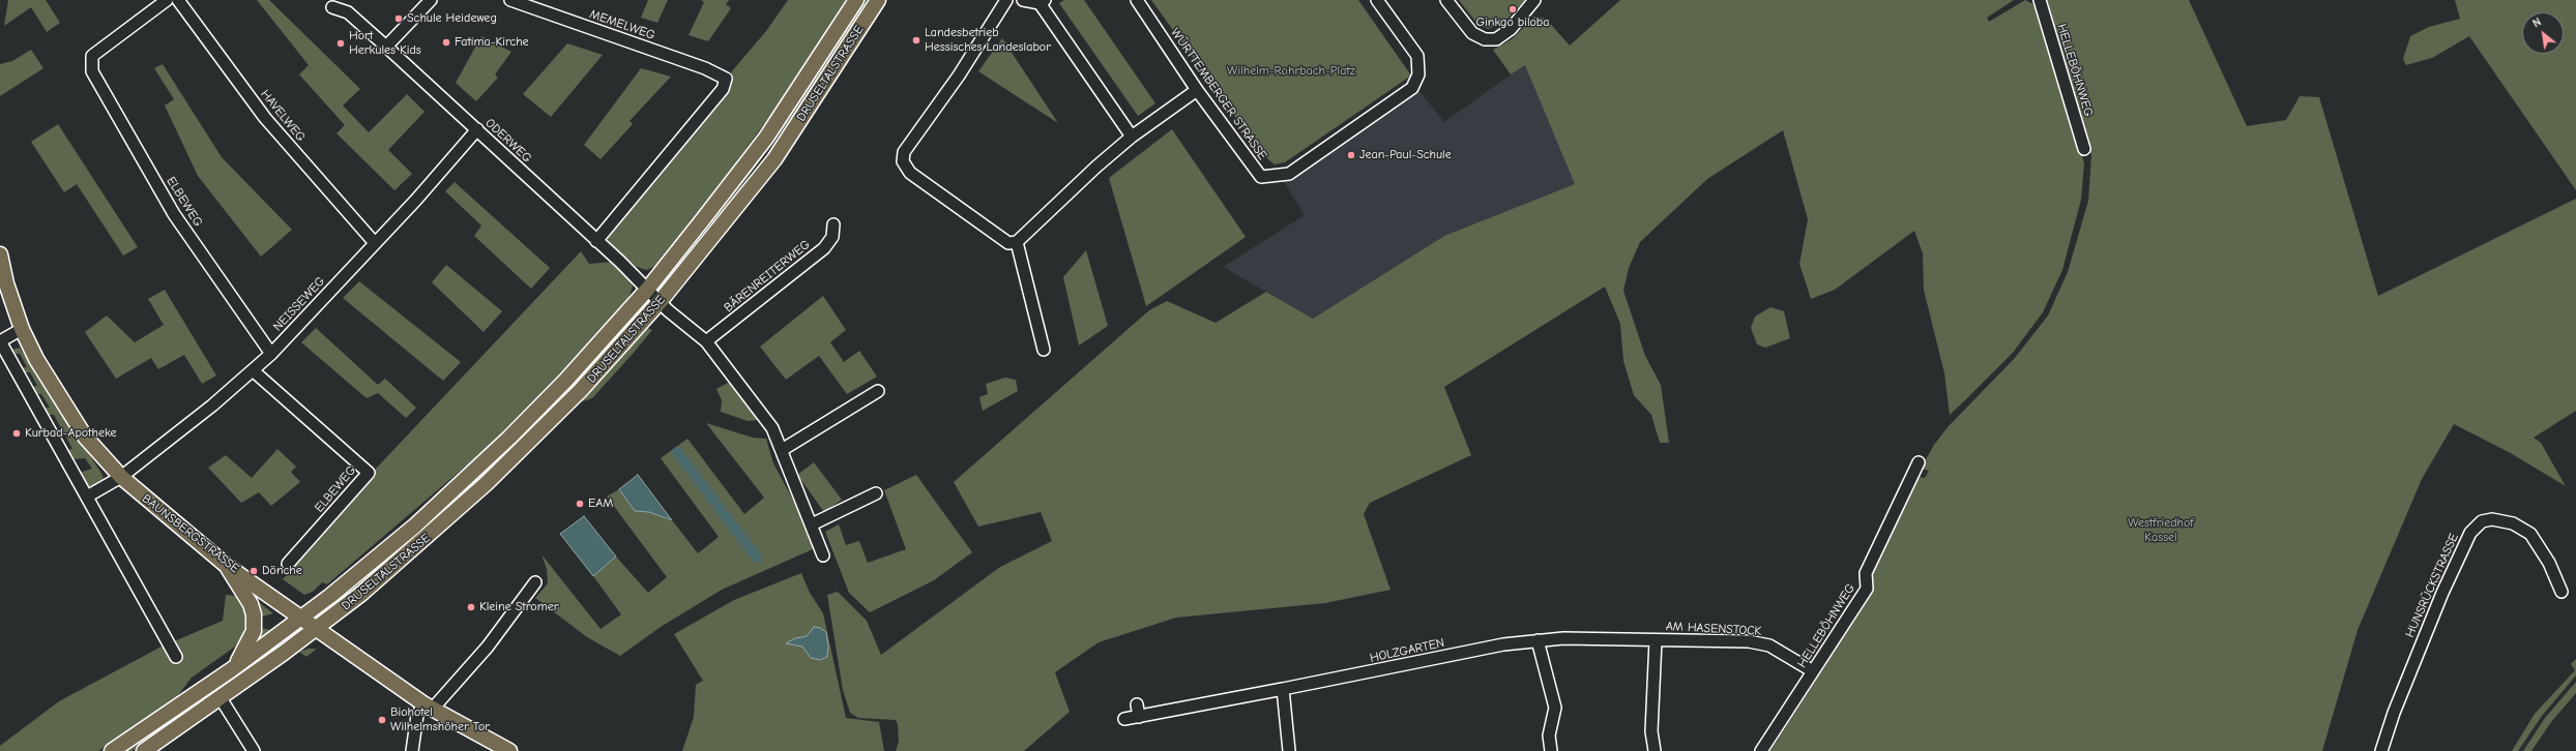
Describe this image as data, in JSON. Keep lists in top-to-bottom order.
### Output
{
  "streets": {
    "main road": ["DRUSELTALSTRASSE", "BAUNSBERGSTRASSE"],
    "street": [
      "MEMELWEG",
      "HELLEBÖHNWEG",
      "WÜRTTEMBERGER STRASSE",
      "HAVELWEG",
      "ODERWEG",
      "ELBEWEG",
      "BÄRENREITERWEG",
      "NEISSEWEG",
      "HUNSRÜCKSTRASSE",
      "AM HASENSTOCK",
      "HOLZGARTEN"
    ]
  },
  "crossings": [
    ["MEMELWEG", "ODERWEG"],
    ["HELLEBÖHNWEG", "AM HASENSTOCK"],
    ["DRUSELTALSTRASSE", "ODERWEG"],
    ["DRUSELTALSTRASSE", "BAUNSBERGSTRASSE"],
    ["HAVELWEG", "NEISSEWEG"],
    ["ODERWEG", "BÄRENREITERWEG"],
    ["ODERWEG", "NEISSEWEG"],
    ["ELBEWEG", "NEISSEWEG"],
    ["NEISSEWEG", "BAUNSBERGSTRASSE"],
    ["AM HASENSTOCK", "HOLZGARTEN"]
  ],
  "parks": ["Wilhelm-Rohrbach-Platz", "Westfriedhof Kassel"],
  "places": [
    "Ginkgo biloba",
    "Schule Heideweg",
    "Landesbetrieb Hessisches Landeslabor",
    "Fatima-Kirche",
    "Hort Herkules Kids",
    "Jean-Paul-Schule",
    "Kurbad-Apotheke",
    "EAM",
    "Dönche",
    "Kleine Stromer",
    "Biohotel Wilhelmshöher Tor"
  ],
  "north": "top left"
}
